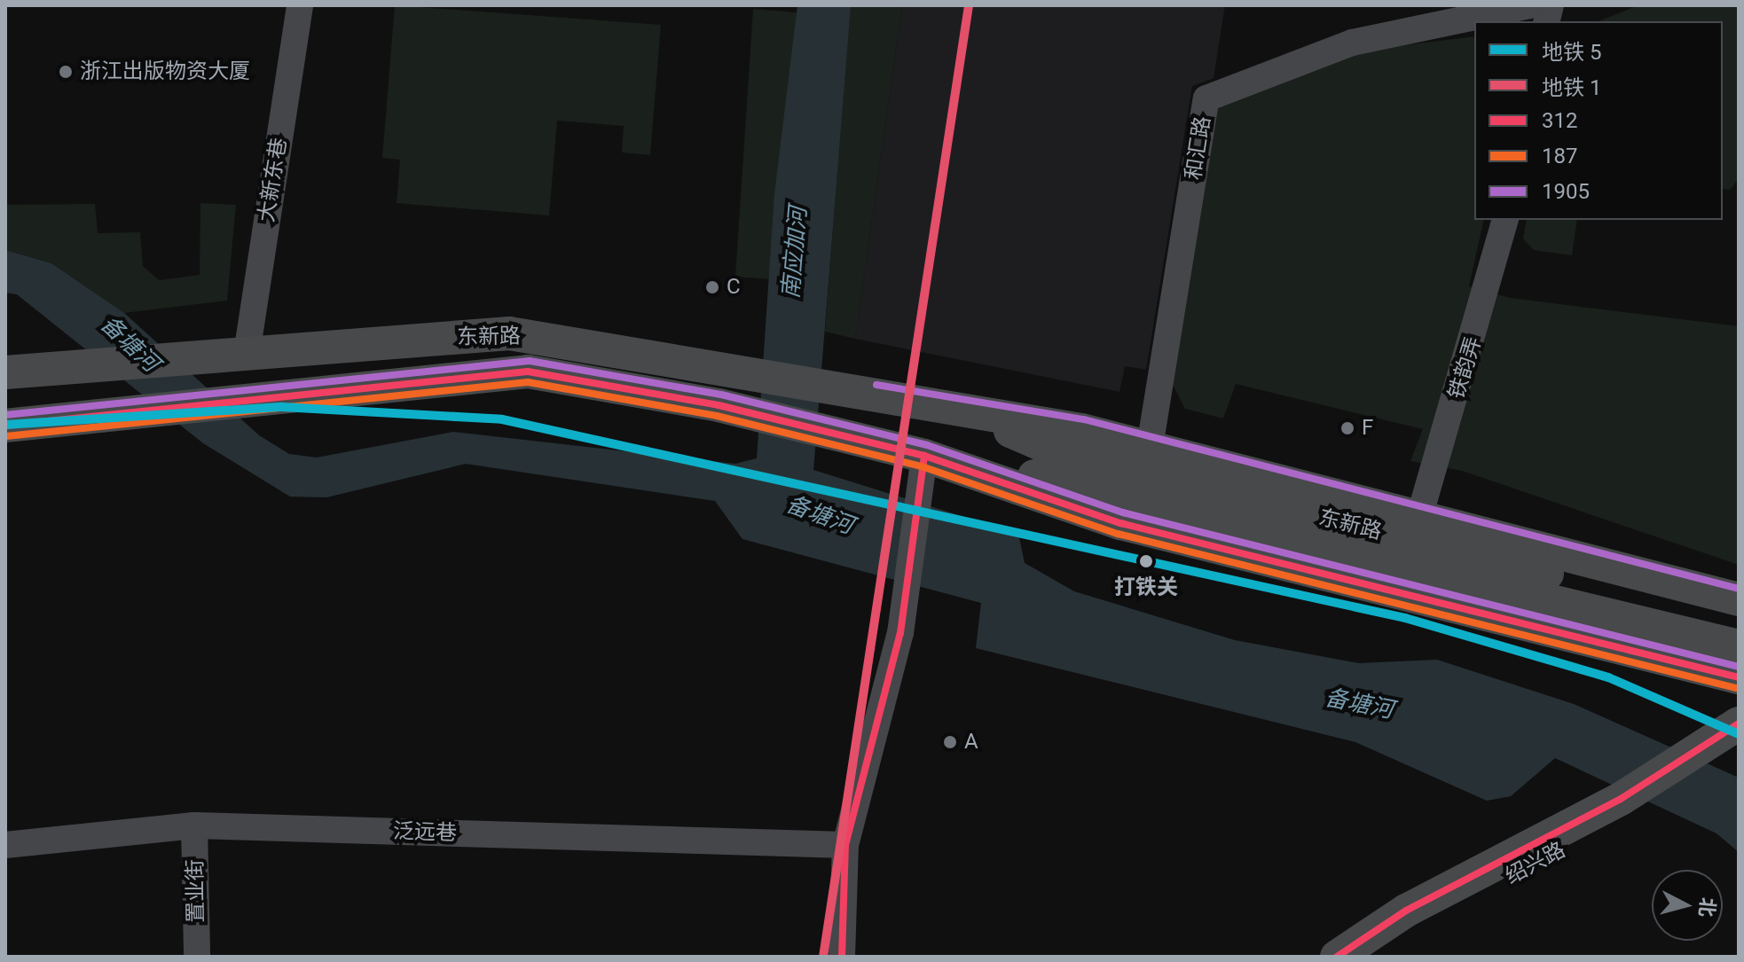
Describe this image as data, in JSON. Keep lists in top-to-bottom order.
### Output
{
  "streets": {
    "main road": ["东新路", "绍兴路"],
    "street": [
      "和汇路",
      "大新东巷",
      "铁韵弄",
      "泛远巷",
      "置业街"
    ]
  },
  "crossings": [
    ["和汇路", "东新路"],
    ["大新东巷", "东新路"],
    ["东新路", "铁韵弄"],
    ["泛远巷", "置业街"]
  ],
  "water": ["南应加河", "备塘河"],
  "places": [
    "浙江出版物资大厦",
    "C",
    "F",
    "打铁关",
    "A"
  ],
  "lines": [
    "metro line 1",
    "transit line 1905",
    "transit line 312",
    "transit line 187",
    "metro line 5"
  ],
  "legend": [
    "地铁 5",
    "地铁 1",
    "312",
    "187",
    "1905"
  ],
  "north": "right"
}
